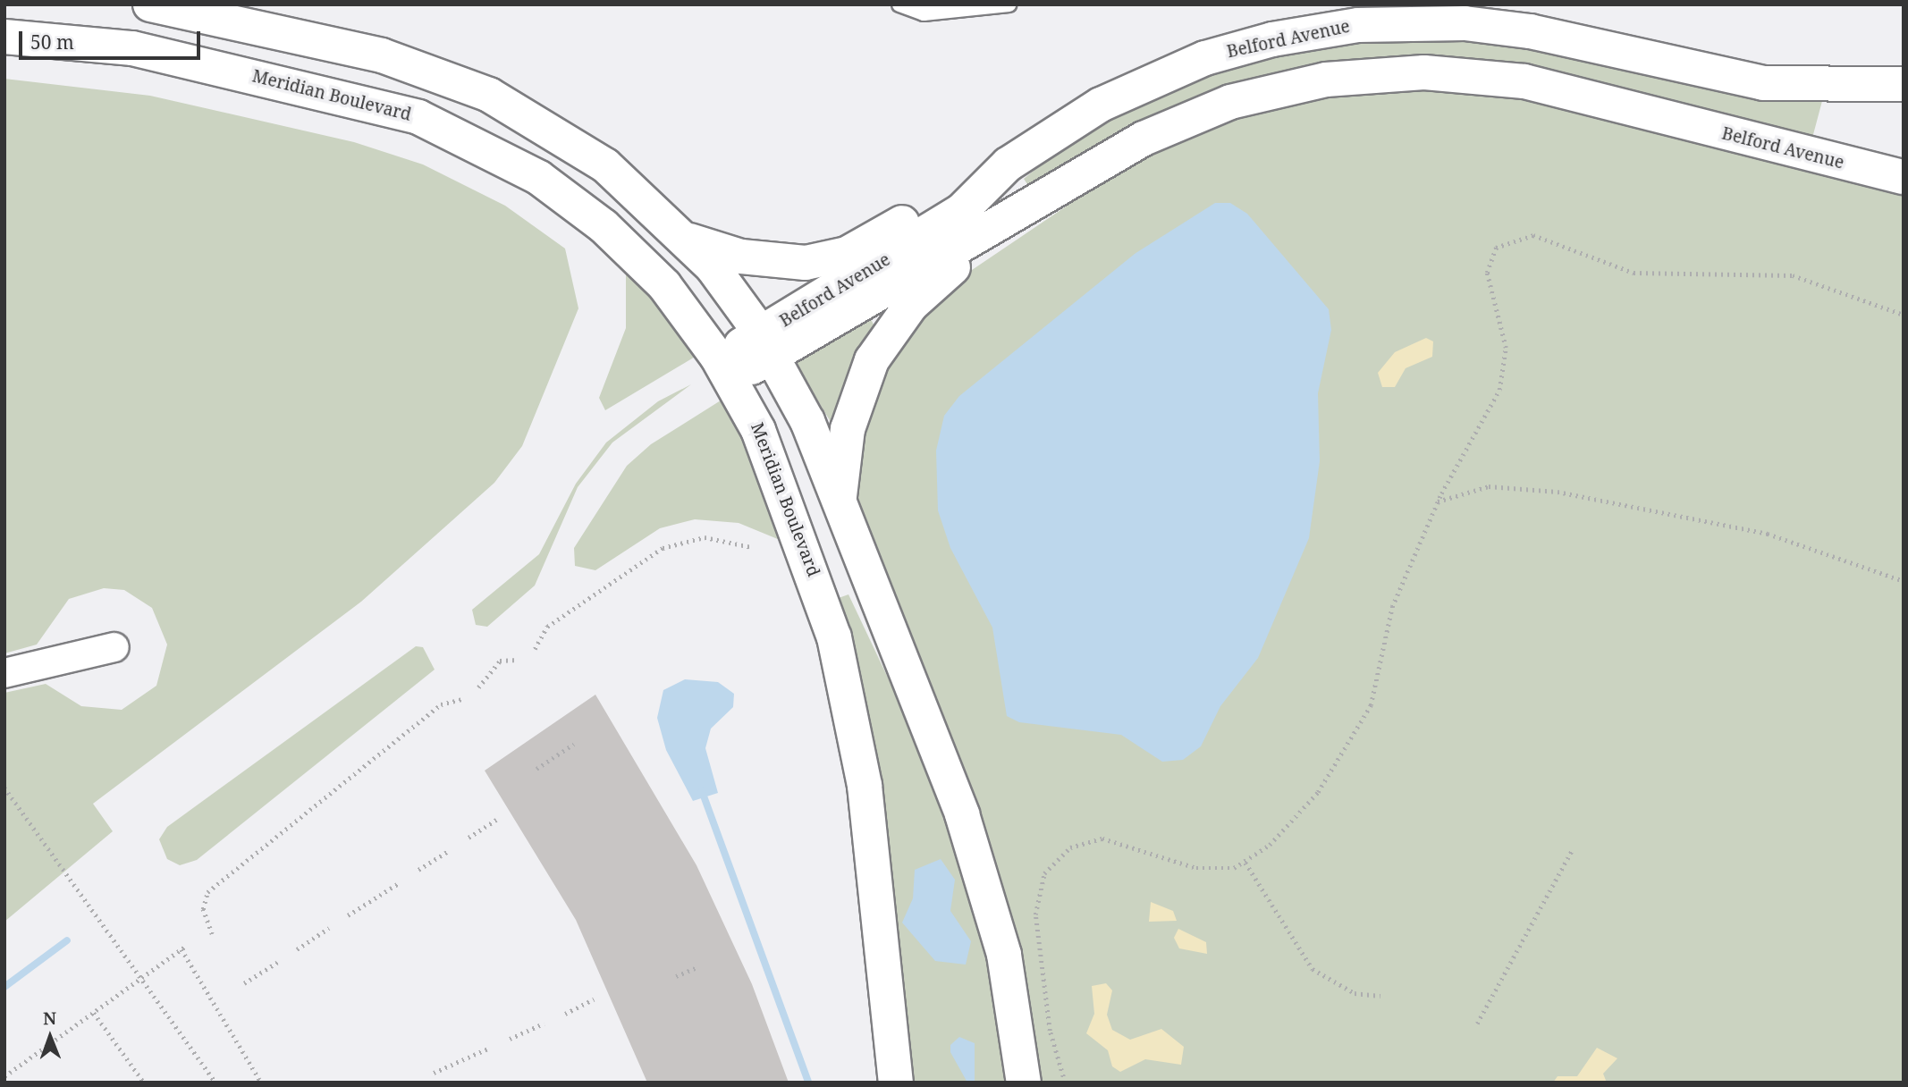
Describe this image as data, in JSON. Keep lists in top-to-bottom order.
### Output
{
  "streets": {
    "main road": ["Belford Avenue", "Meridian Boulevard"]
  },
  "crossings": [
    ["Belford Avenue", "Meridian Boulevard"]
  ],
  "scale_bar": "50 m",
  "north": "top"
}
